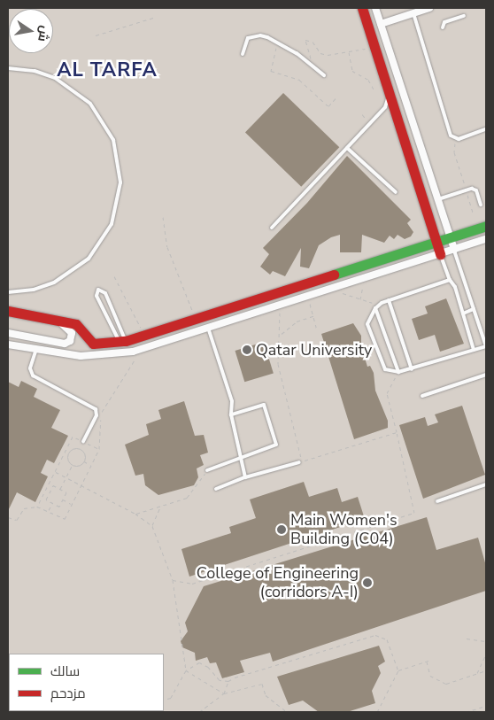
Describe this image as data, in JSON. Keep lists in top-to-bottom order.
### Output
{
  "districts": ["AL TARFA"],
  "places": ["Qatar University", "Main Women's Building (C04)", "College of Engineering (corridors A-I)"],
  "legend": ["سالك", "مزدحم"],
  "north": "right"
}
